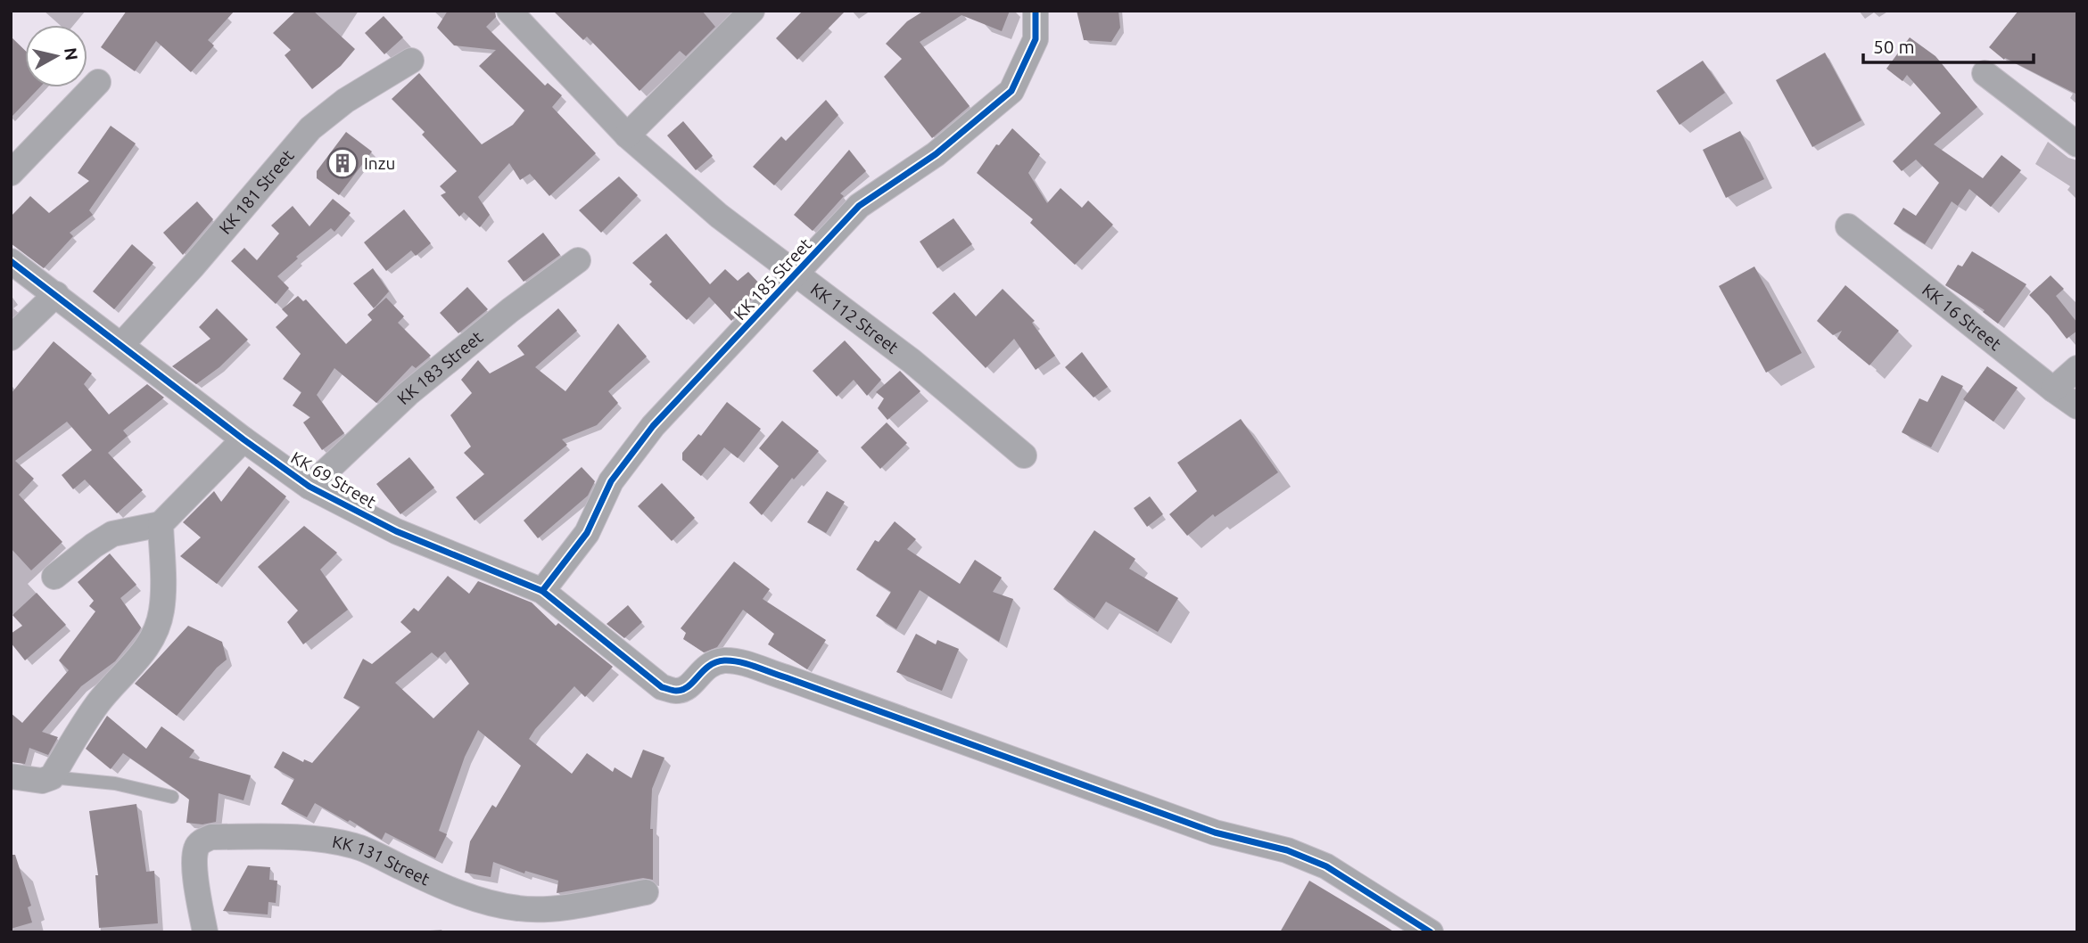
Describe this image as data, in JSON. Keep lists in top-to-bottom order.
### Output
{
  "streets": {
    "street": [
      "KK 181 Street",
      "KK 185 Street",
      "KK 16 Street",
      "KK 112 Street",
      "KK 183 Street",
      "KK 69 Street",
      "KK 131 Street"
    ]
  },
  "crossings": [
    ["KK 181 Street", "KK 69 Street"],
    ["KK 185 Street", "KK 112 Street"],
    ["KK 185 Street", "KK 69 Street"],
    ["KK 183 Street", "KK 69 Street"]
  ],
  "places": {
    "building": ["Inzu"]
  },
  "scale_bar": "50 m",
  "north": "right"
}
